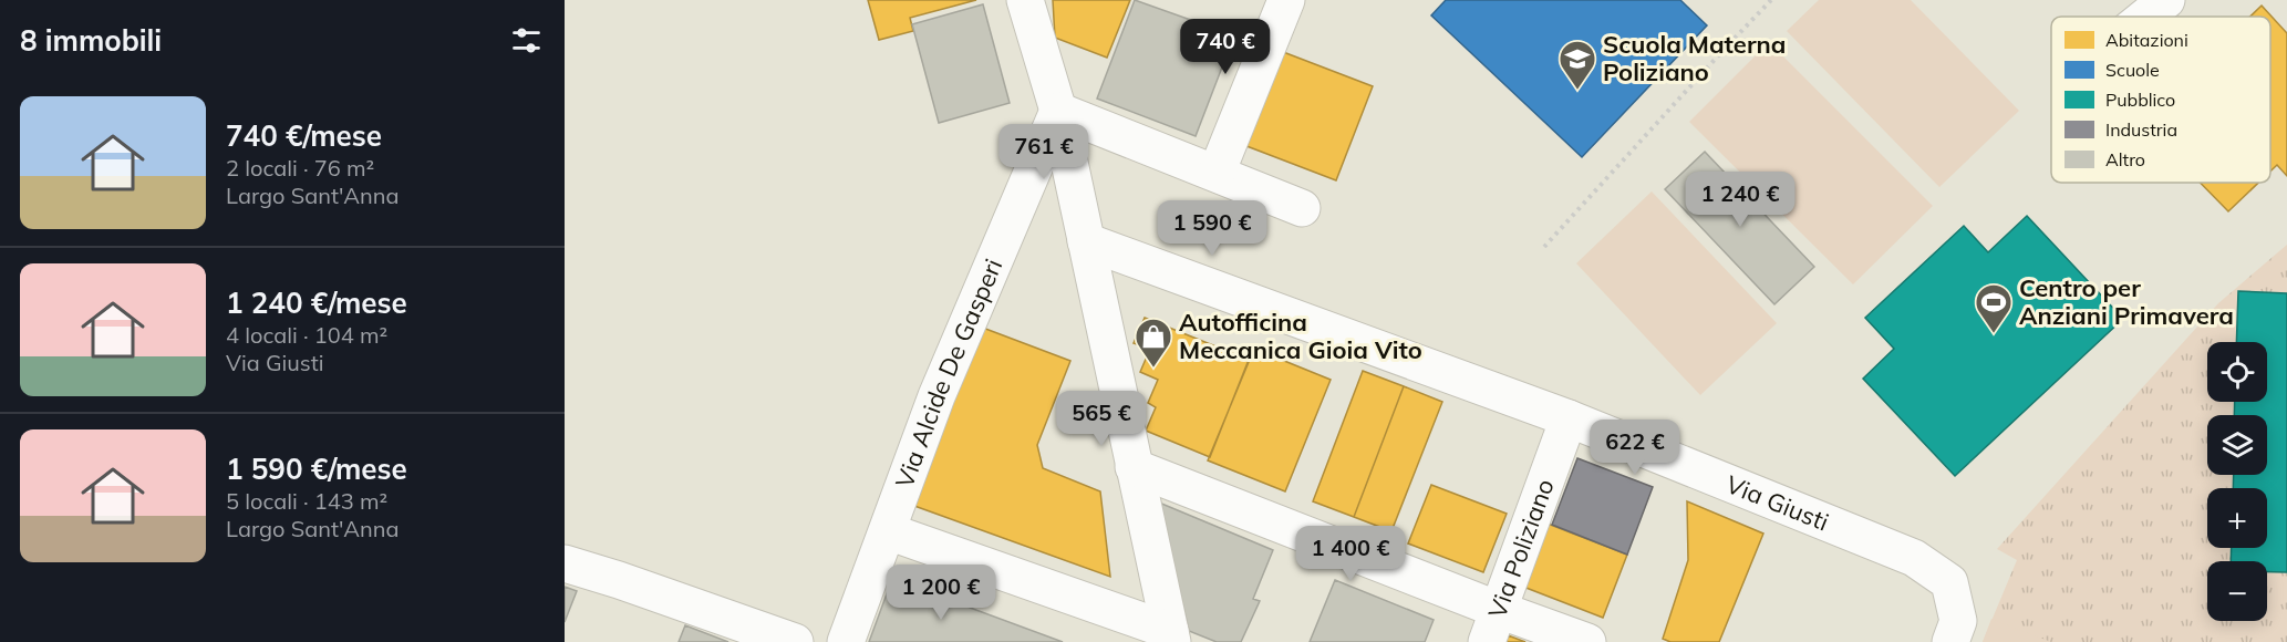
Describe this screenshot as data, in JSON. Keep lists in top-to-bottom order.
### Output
{
  "streets": {
    "street": ["Via Alcide De Gasperi", "Via Giusti", "Via Poliziano"]
  },
  "crossings": [
    ["Via Giusti", "Via Poliziano"]
  ],
  "places": {
    "school or university": ["Scuola Materna Poliziano"],
    "sports": ["Centro per Anziani Primavera"],
    "shop": ["Autofficina Meccanica Gioia Vito"]
  },
  "legend": [
    "Abitazioni",
    "Scuole",
    "Pubblico",
    "Industria",
    "Altro"
  ],
  "page": {
    "heading": "8 immobili",
    "price": [
      "740 €",
      "761 €",
      "1 240 €",
      "1 590 €",
      "565 €",
      "622 €",
      "1 400 €",
      "1 200 €"
    ],
    "list": [
      {
        "name": "740 €/mese",
        "note": "2 locali · 76 m² · Largo Sant'Anna"
      },
      {
        "name": "1 240 €/mese",
        "note": "4 locali · 104 m² · Via Giusti"
      },
      {
        "name": "1 590 €/mese",
        "note": "5 locali · 143 m² · Largo Sant'Anna"
      }
    ],
    "map_buttons": ["+", "−"]
  }
}
